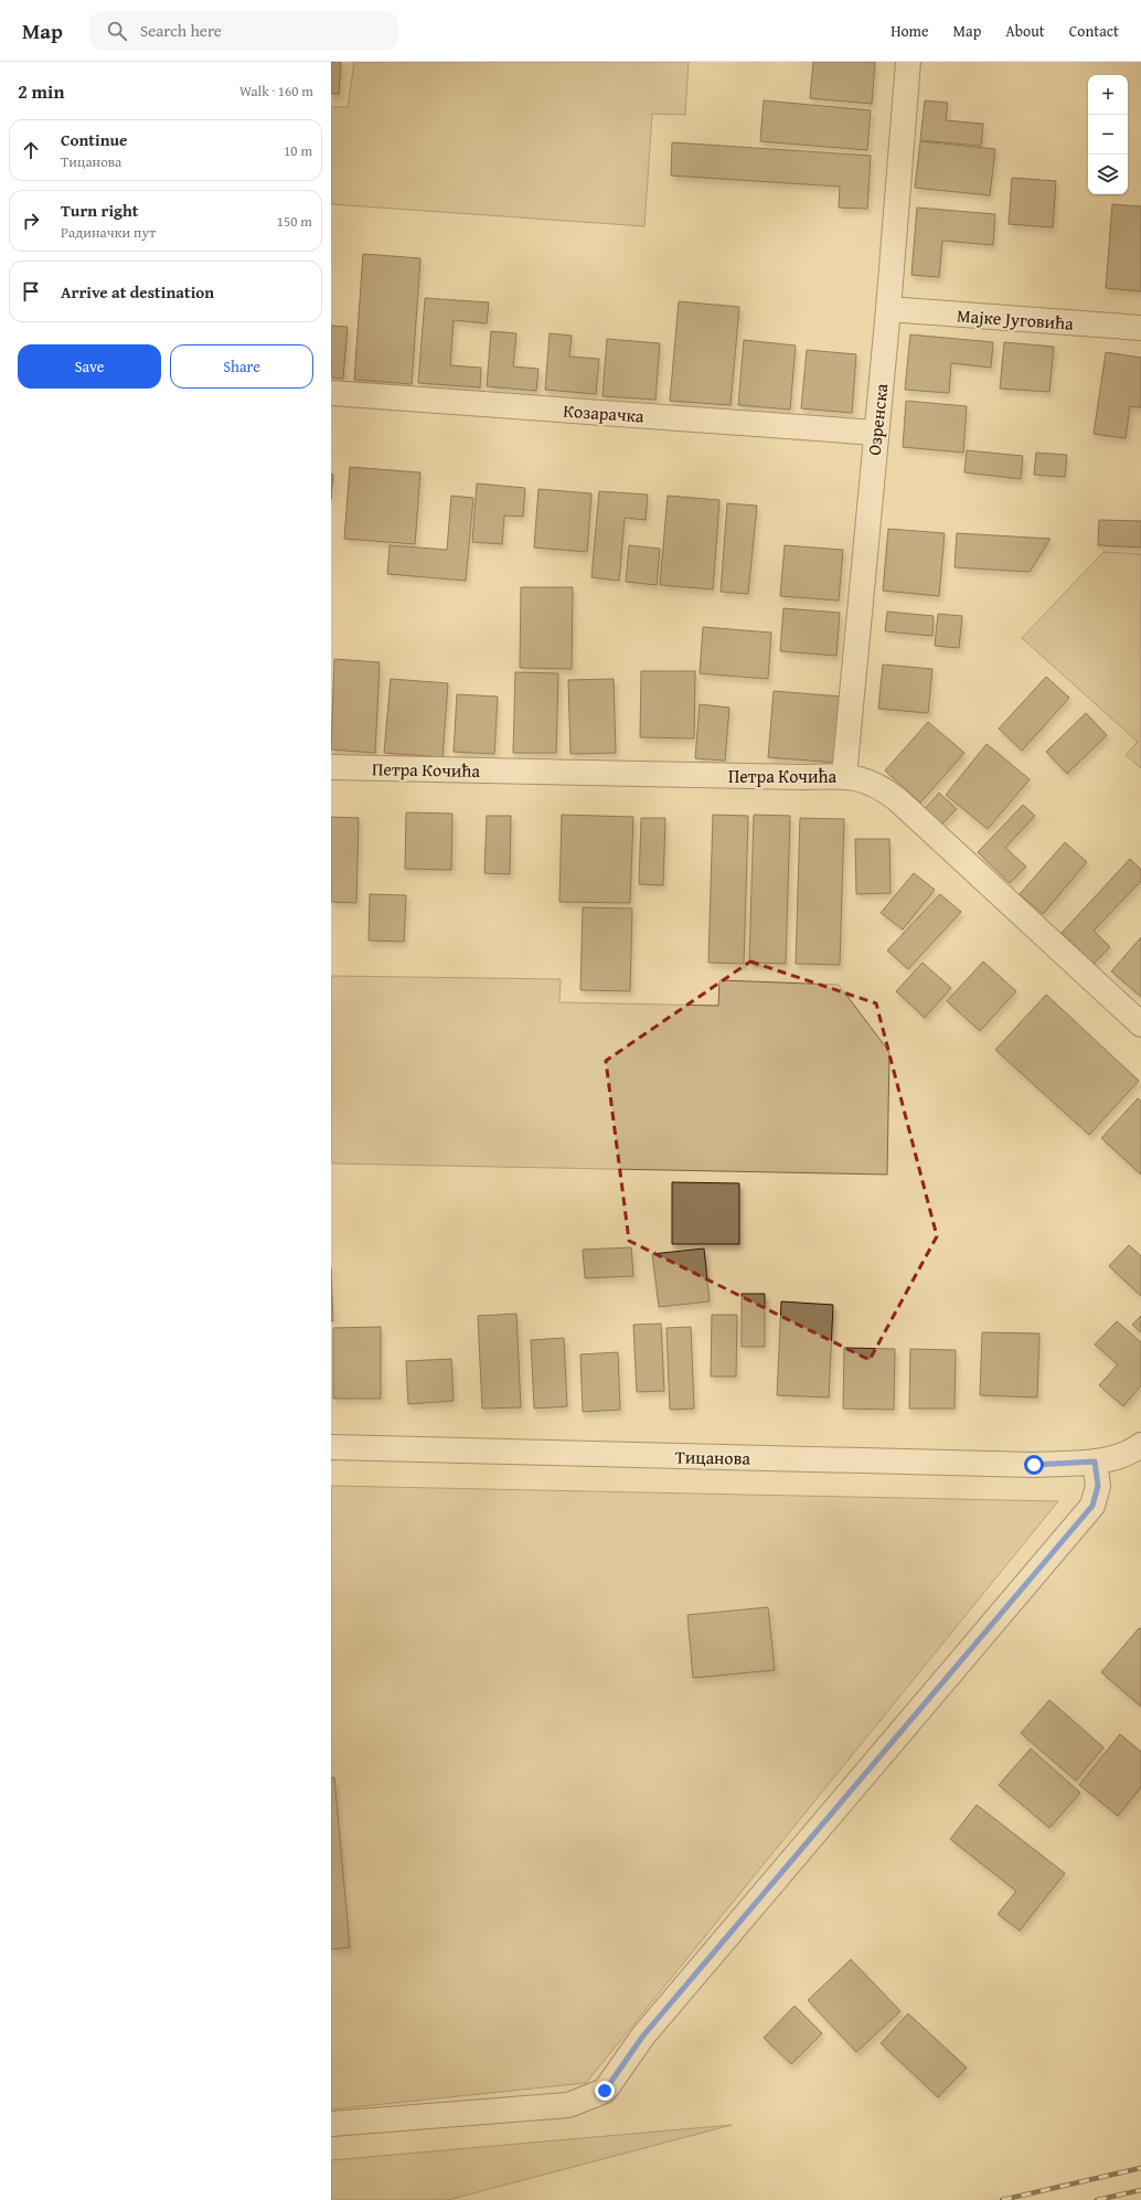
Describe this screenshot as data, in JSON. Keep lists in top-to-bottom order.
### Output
{
  "streets": {
    "street": [
      "Мајке Југовића",
      "Козарачка",
      "Озренска",
      "Петра Кочића",
      "Тицанова"
    ]
  },
  "crossings": [
    ["Мајке Југовића", "Озренска"],
    ["Козарачка", "Озренска"],
    ["Озренска", "Петра Кочића"]
  ],
  "page": {
    "header": "Map",
    "search": "Search here",
    "nav": [
      "Home",
      "Map",
      "About",
      "Contact"
    ],
    "heading": ["2 min", "Walk · 160 m"],
    "map_buttons": ["+", "−"],
    "list": [
      ["Continue", "Тицанова", "10 m"],
      ["Turn right", "Радиначки пут", "150 m"],
      "Arrive at destination"
    ],
    "buttons": ["Save", "Share"]
  }
}
